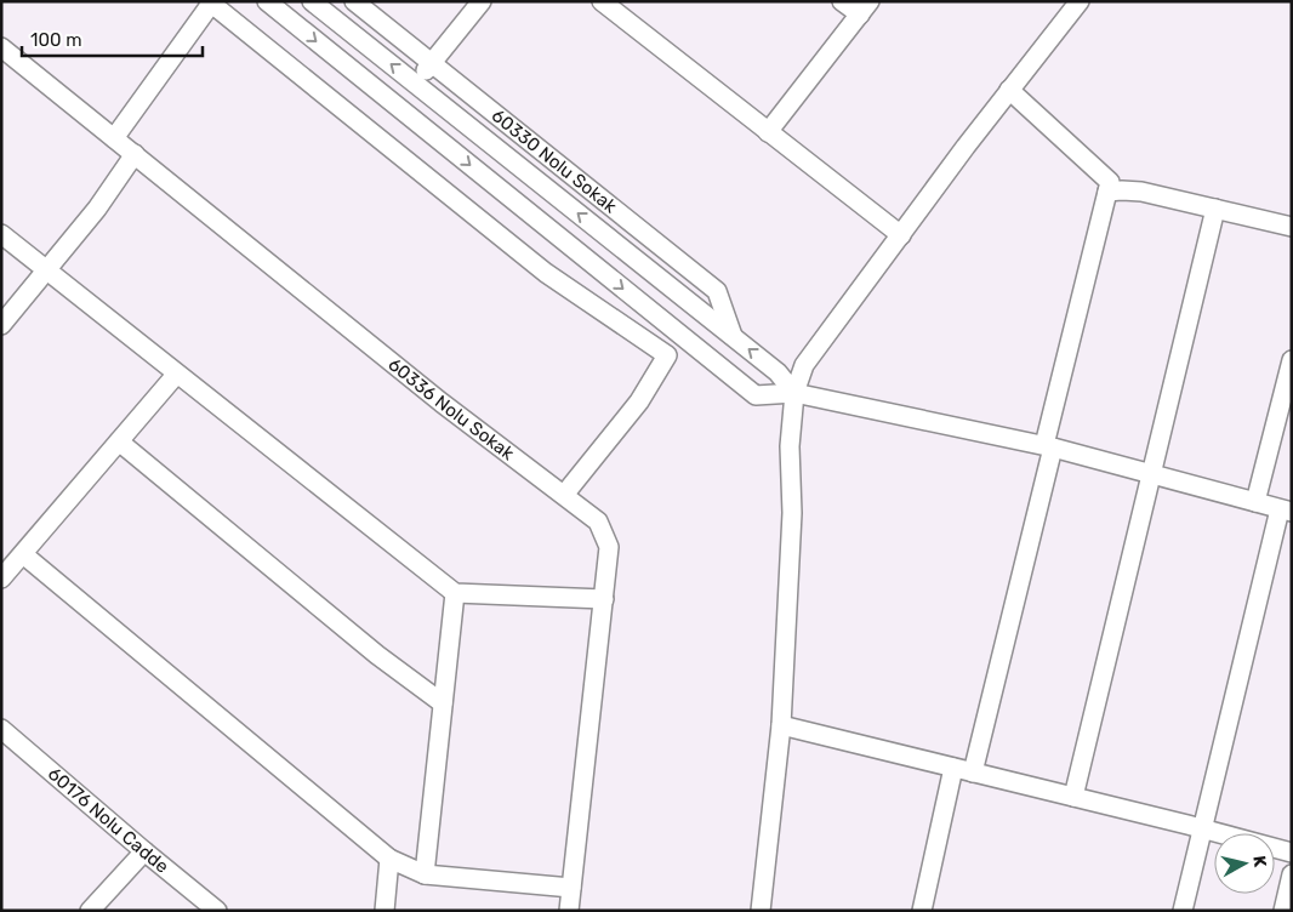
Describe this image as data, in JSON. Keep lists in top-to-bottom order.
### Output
{
  "streets": {
    "street": ["60330 Nolu Sokak", "60336 Nolu Sokak", "60176 Nolu Cadde"]
  },
  "scale_bar": "100 m",
  "north": "right"
}
